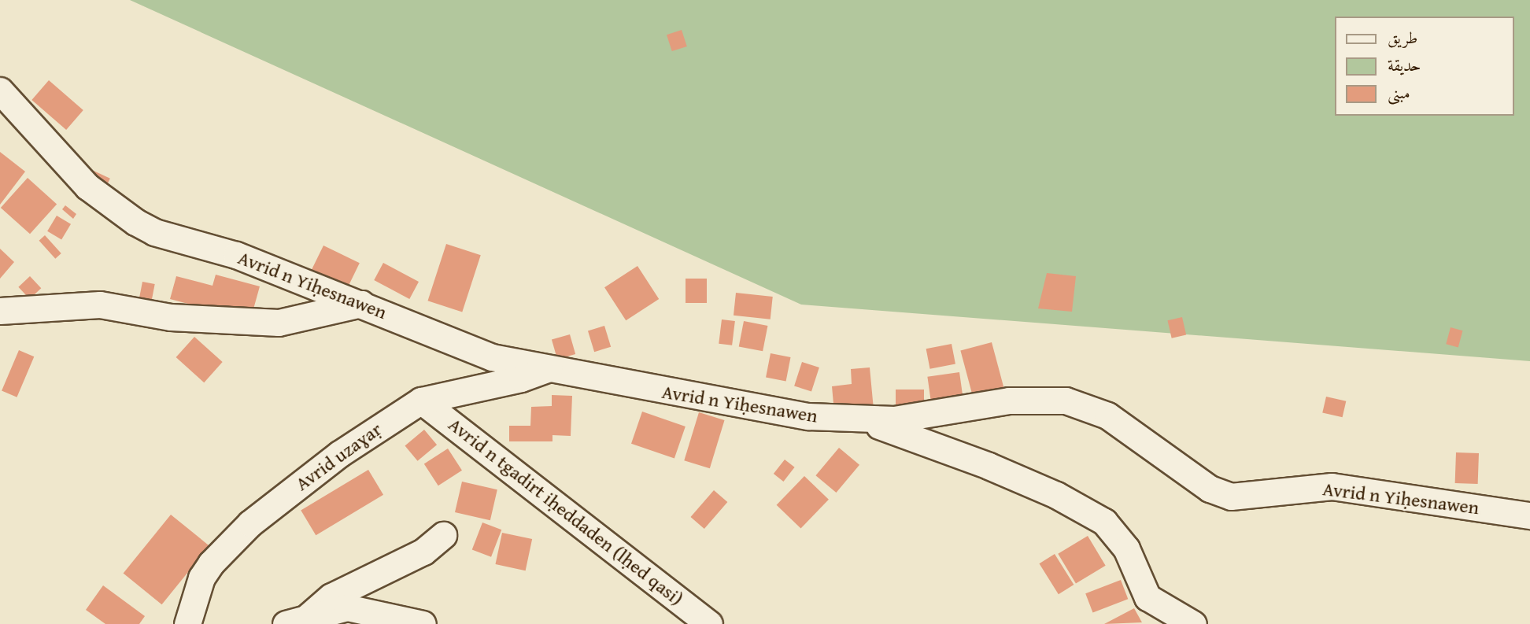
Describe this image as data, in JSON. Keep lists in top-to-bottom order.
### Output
{
  "streets": {
    "street": ["Avrid n Yiḥesnawen", "Avrid uzaɣaṛ", "Avrid n tgadirt iḥeddaden (lḥed qasi)"]
  },
  "crossings": [
    ["Avrid n Yiḥesnawen", "Avrid uzaɣaṛ"],
    ["Avrid uzaɣaṛ", "Avrid n tgadirt iḥeddaden (lḥed qasi)"]
  ],
  "legend": ["طريق", "حديقة", "مبنى"]
}
